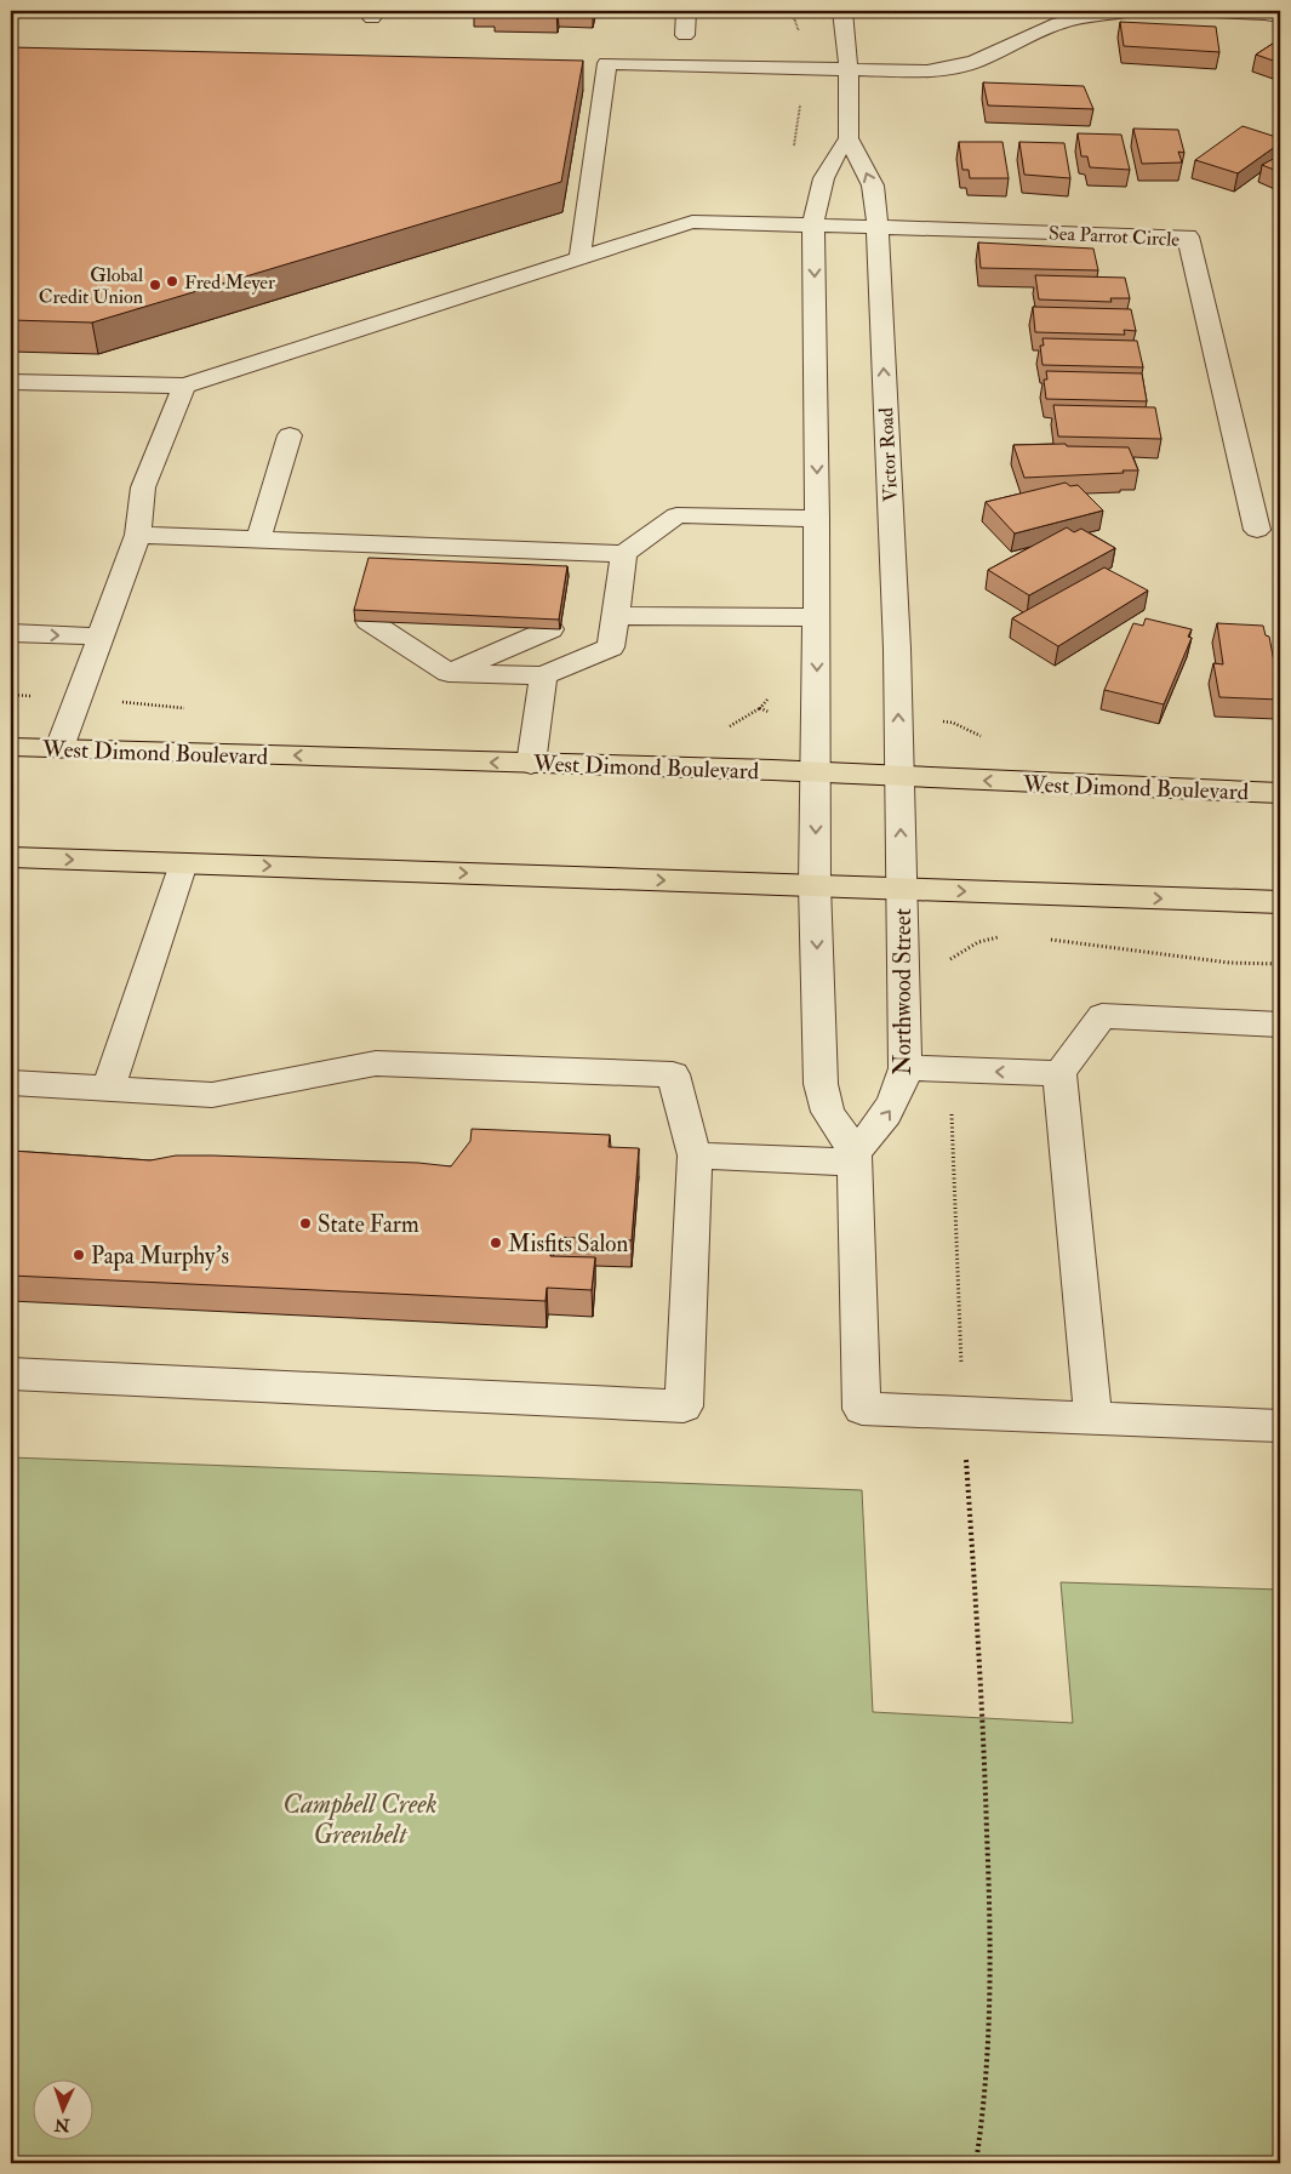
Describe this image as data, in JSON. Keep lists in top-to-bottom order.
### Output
{
  "streets": {
    "main road": ["West Dimond Boulevard"],
    "street": ["Sea Parrot Circle", "Victor Road", "Northwood Street"]
  },
  "crossings": [
    ["Sea Parrot Circle", "Victor Road"],
    ["Victor Road", "West Dimond Boulevard"],
    ["Victor Road", "Northwood Street"]
  ],
  "one_way": ["Northwood Street"],
  "parks": ["Campbell Creek Greenbelt"],
  "places": [
    "Fred Meyer",
    "Global Credit Union",
    "State Farm",
    "Misfits Salon",
    "Papa Murphy's"
  ],
  "north": "bottom"
}
